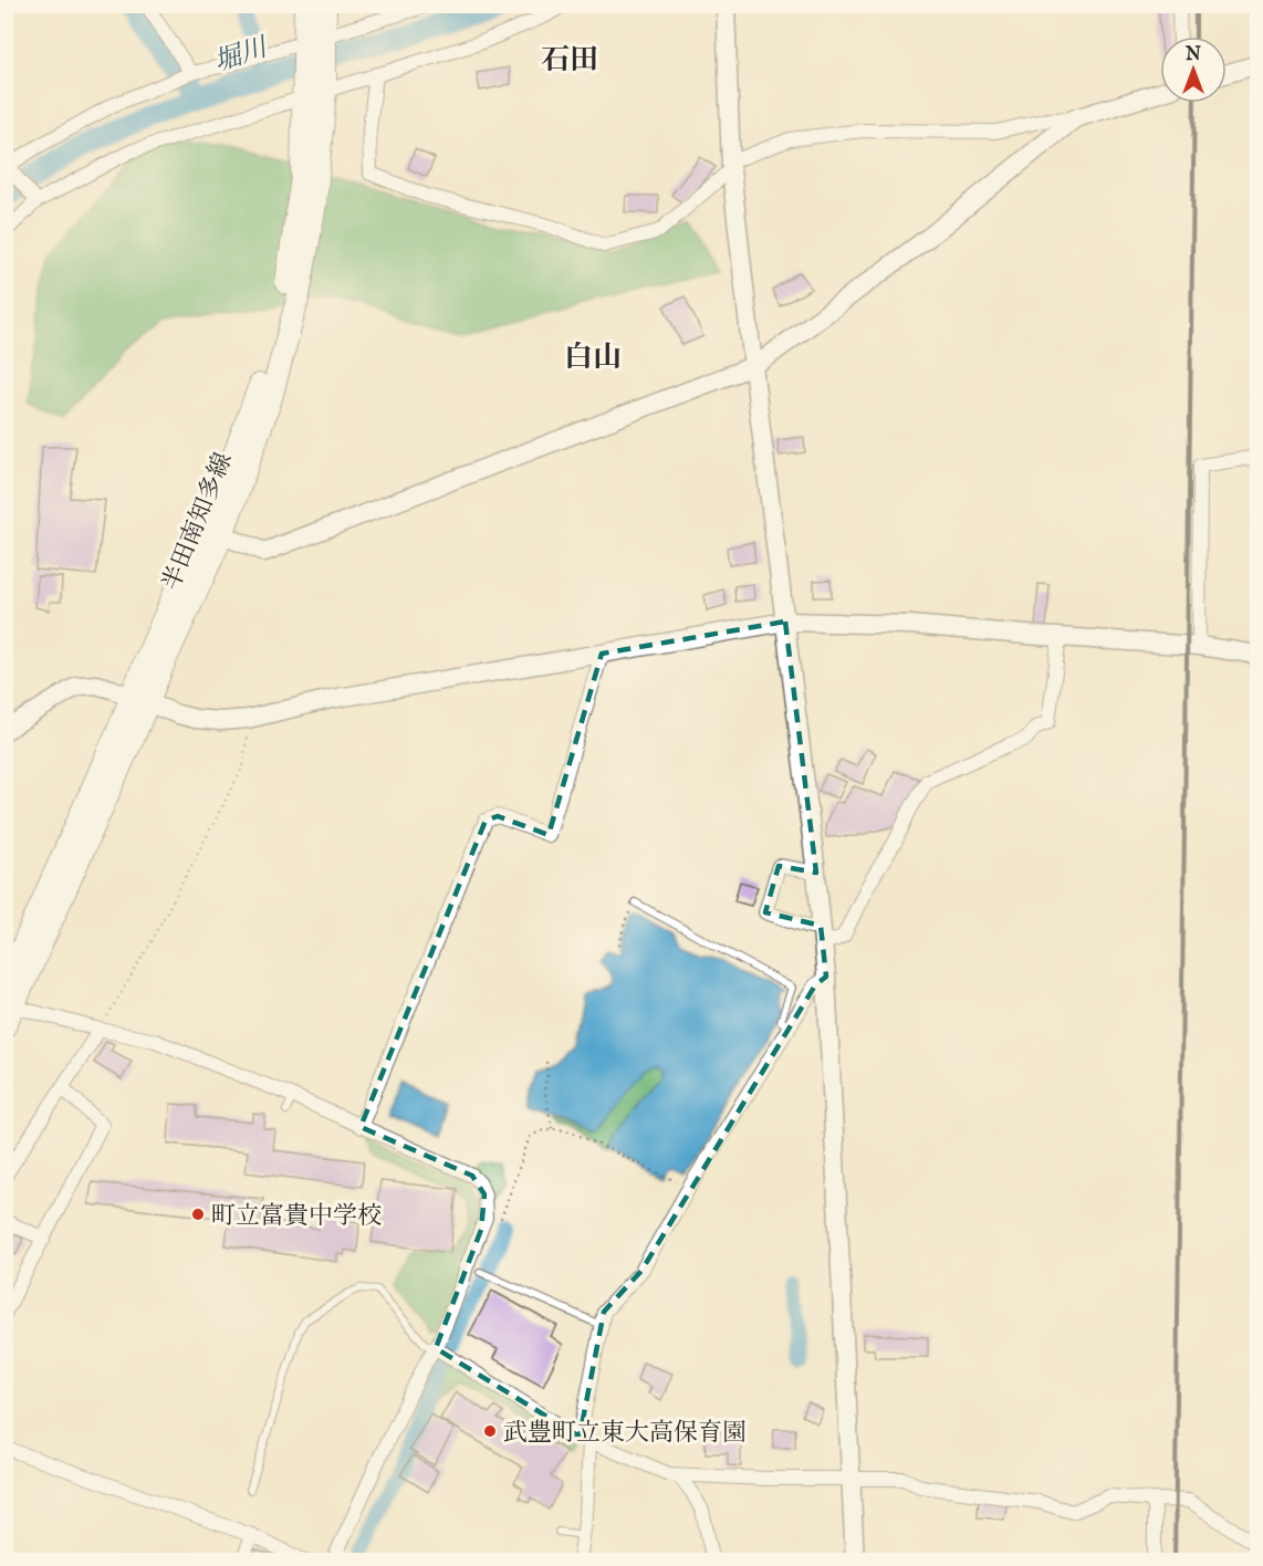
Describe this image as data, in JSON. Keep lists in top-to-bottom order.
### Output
{
  "streets": {
    "main road": ["半田南知多線"]
  },
  "districts": ["石田", "白山"],
  "water": ["堀川"],
  "places": ["町立富貴中学校", "武豊町立東大高保育園"],
  "north": "top"
}
